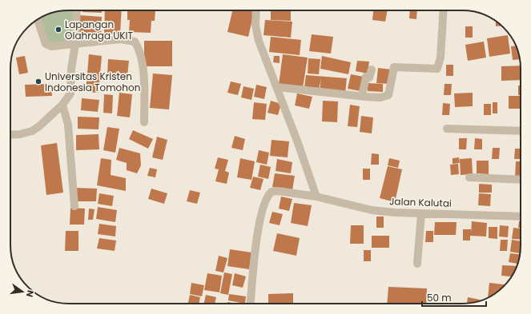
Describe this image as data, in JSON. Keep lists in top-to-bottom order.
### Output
{
  "streets": {
    "street": ["Jalan Kalutai"]
  },
  "places": ["Lapangan Olahraga UKIT", "Universitas Kristen Indonesia Tomohon"],
  "scale_bar": "50 m",
  "north": "right"
}
